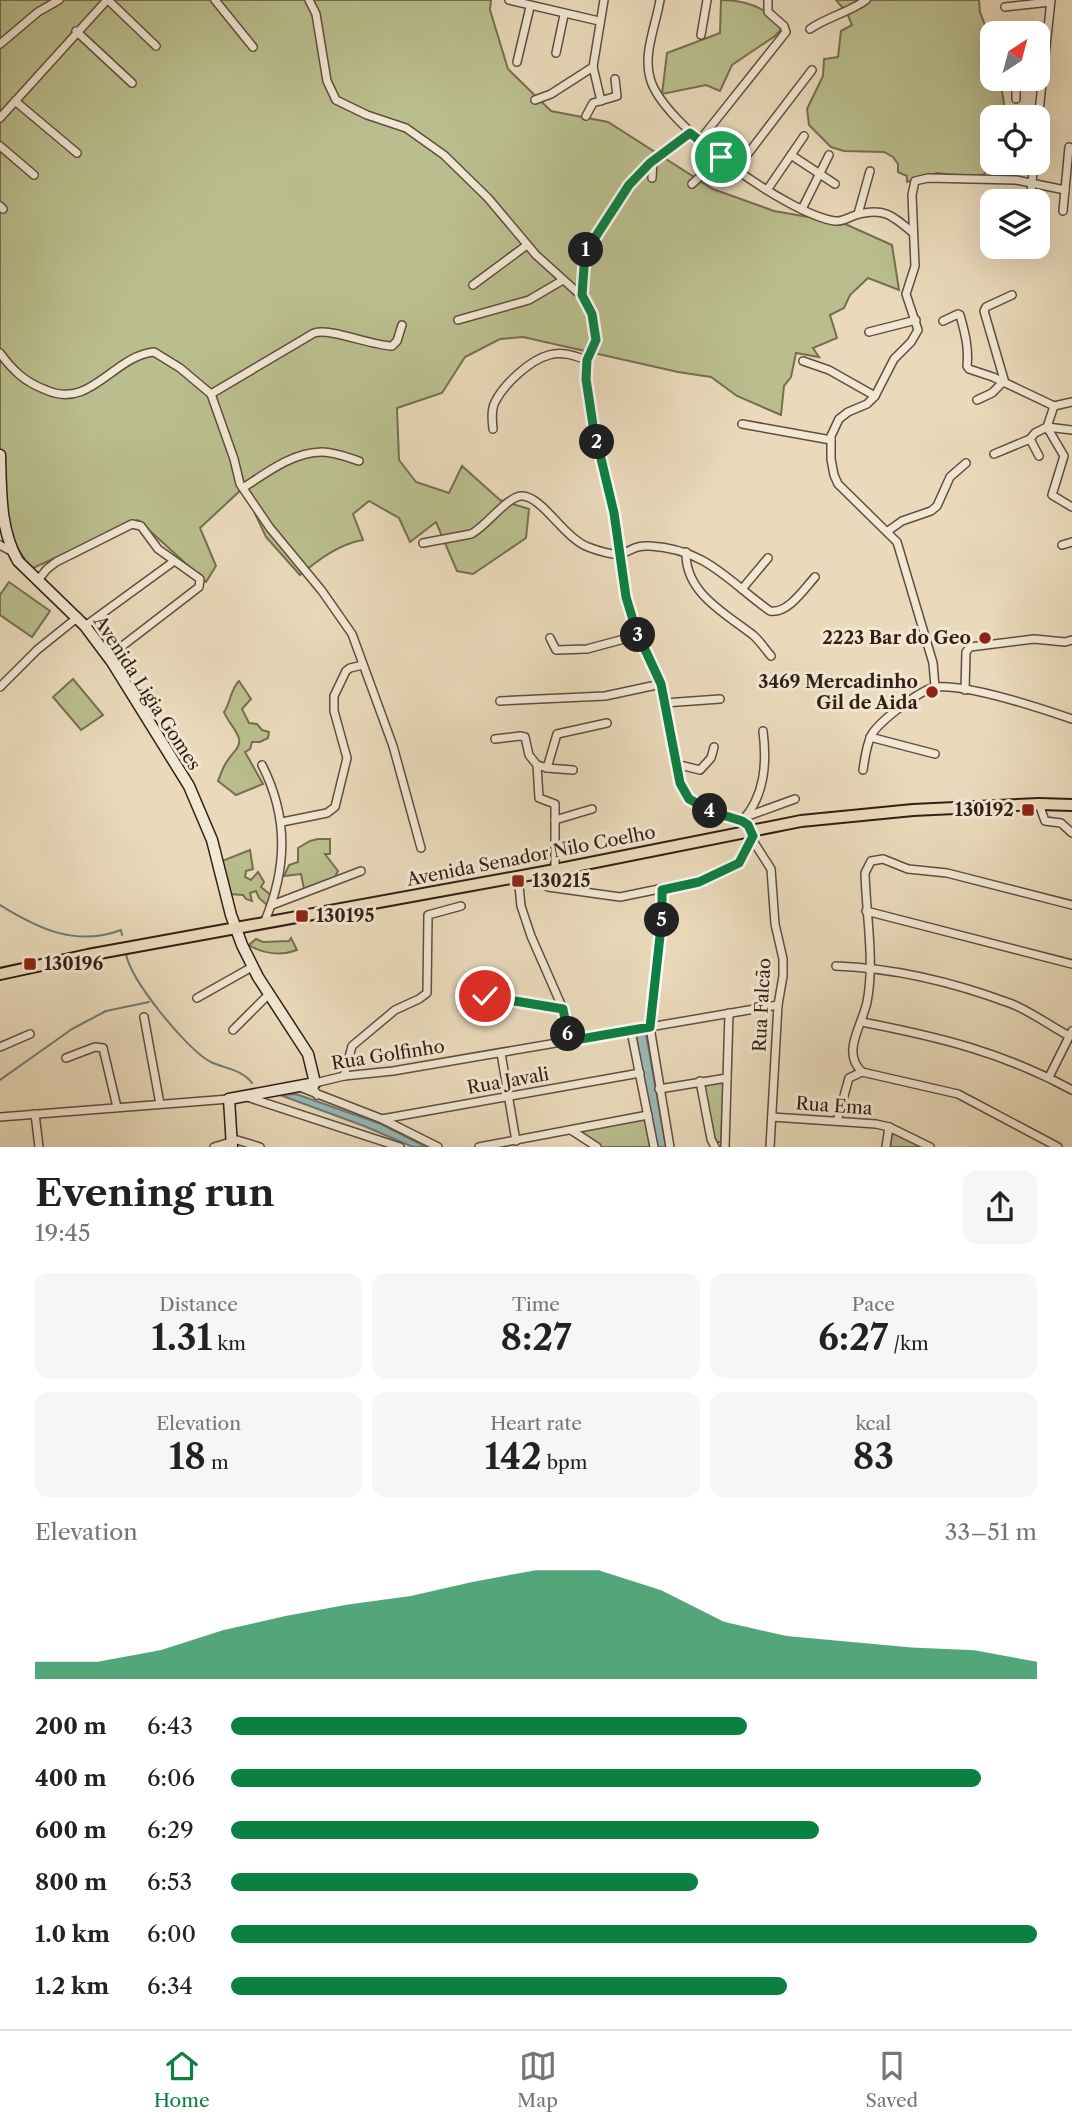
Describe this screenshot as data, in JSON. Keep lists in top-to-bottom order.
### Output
{
  "streets": {
    "main road": ["Avenida Senador Nilo Coelho"],
    "street": [
      "Avenida Ligia Gomes",
      "Rua Falcão",
      "Rua Golfinho",
      "Rua Javali",
      "Rua Ema"
    ]
  },
  "crossings": [
    ["Avenida Ligia Gomes", "Avenida Senador Nilo Coelho"],
    ["Avenida Ligia Gomes", "Rua Golfinho"],
    ["Avenida Senador Nilo Coelho", "Rua Falcão"],
    ["Rua Falcão", "Rua Golfinho"],
    ["Rua Falcão", "Rua Ema"]
  ],
  "places": {
    "other": ["2223 Bar do Geo", "3469 Mercadinho Gil de Aida"],
    "transit": [
      "130192",
      "130215",
      "130195",
      "130196"
    ]
  },
  "north": "top right",
  "page": {
    "pins": [
      "1",
      "2",
      "3",
      "4",
      "5",
      "6"
    ],
    "heading": ["Evening run", "19:45"],
    "stats": [
      ["Distance", "1.31 km"],
      ["Time", "8:27"],
      ["Pace", "6:27 /km"],
      ["Elevation", "18 m"],
      ["Heart rate", "142 bpm"],
      ["kcal", "83"]
    ],
    "chart": ["Elevation", "33–51 m"],
    "list": [
      {
        "name": "200 m",
        "note": "6:43"
      },
      {
        "name": "400 m",
        "note": "6:06"
      },
      {
        "name": "600 m",
        "note": "6:29"
      },
      {
        "name": "800 m",
        "note": "6:53"
      },
      {
        "name": "1.0 km",
        "note": "6:00"
      },
      {
        "name": "1.2 km",
        "note": "6:34"
      }
    ],
    "tabs": ["Home", "Map", "Saved"]
  }
}
